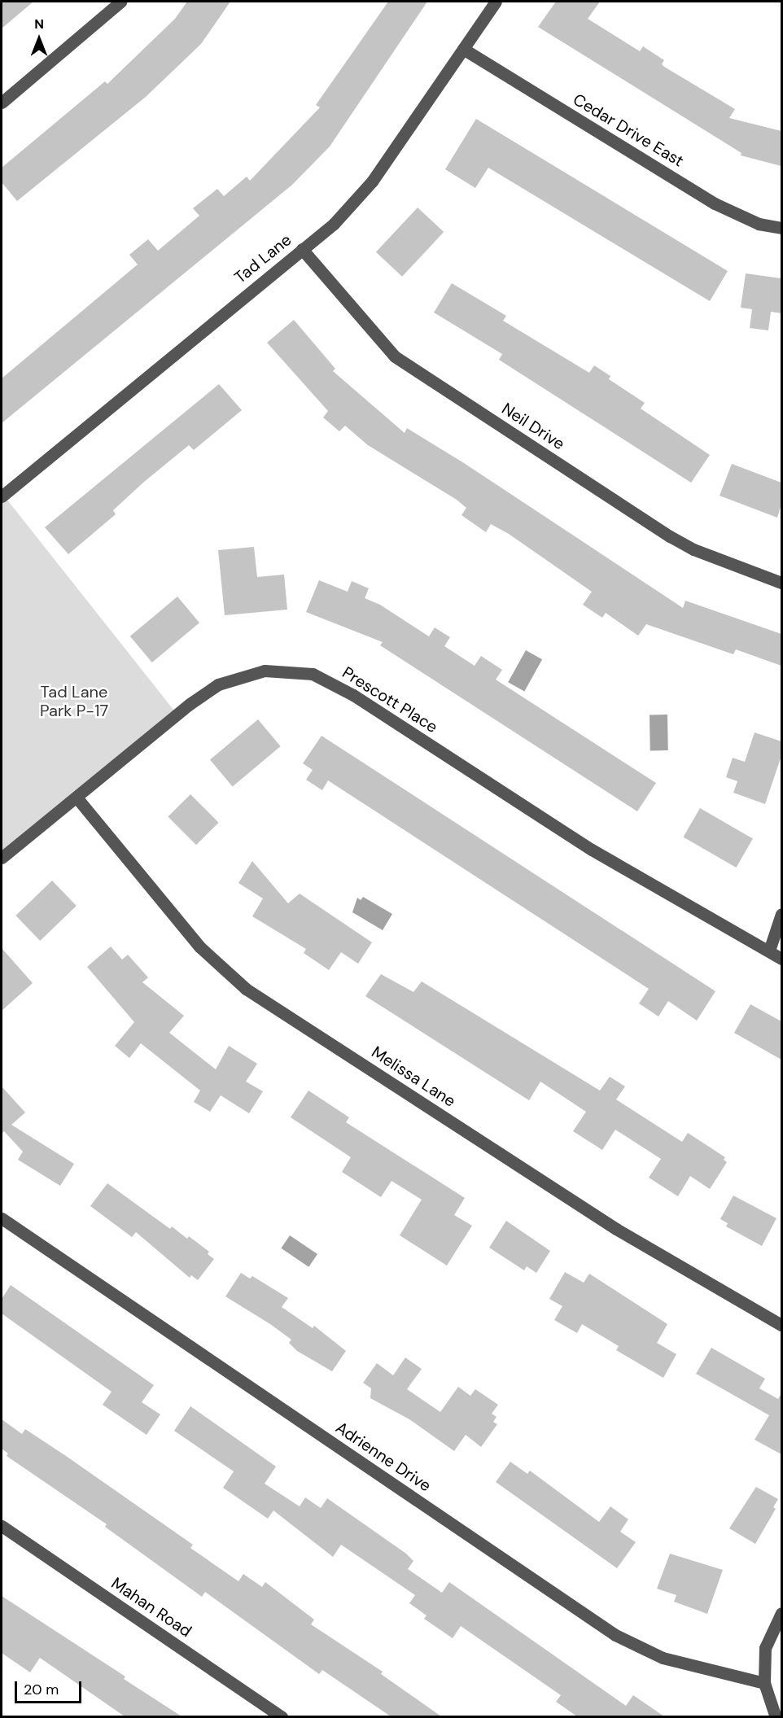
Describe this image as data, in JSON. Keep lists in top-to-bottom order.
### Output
{
  "streets": {
    "street": [
      "Cedar Drive East",
      "Tad Lane",
      "Neil Drive",
      "Prescott Place",
      "Melissa Lane",
      "Adrienne Drive",
      "Mahan Road"
    ]
  },
  "crossings": [
    ["Cedar Drive East", "Tad Lane"],
    ["Tad Lane", "Neil Drive"],
    ["Prescott Place", "Melissa Lane"]
  ],
  "parks": ["Tad Lane Park P-17"],
  "scale_bar": "20 m",
  "north": "top"
}
